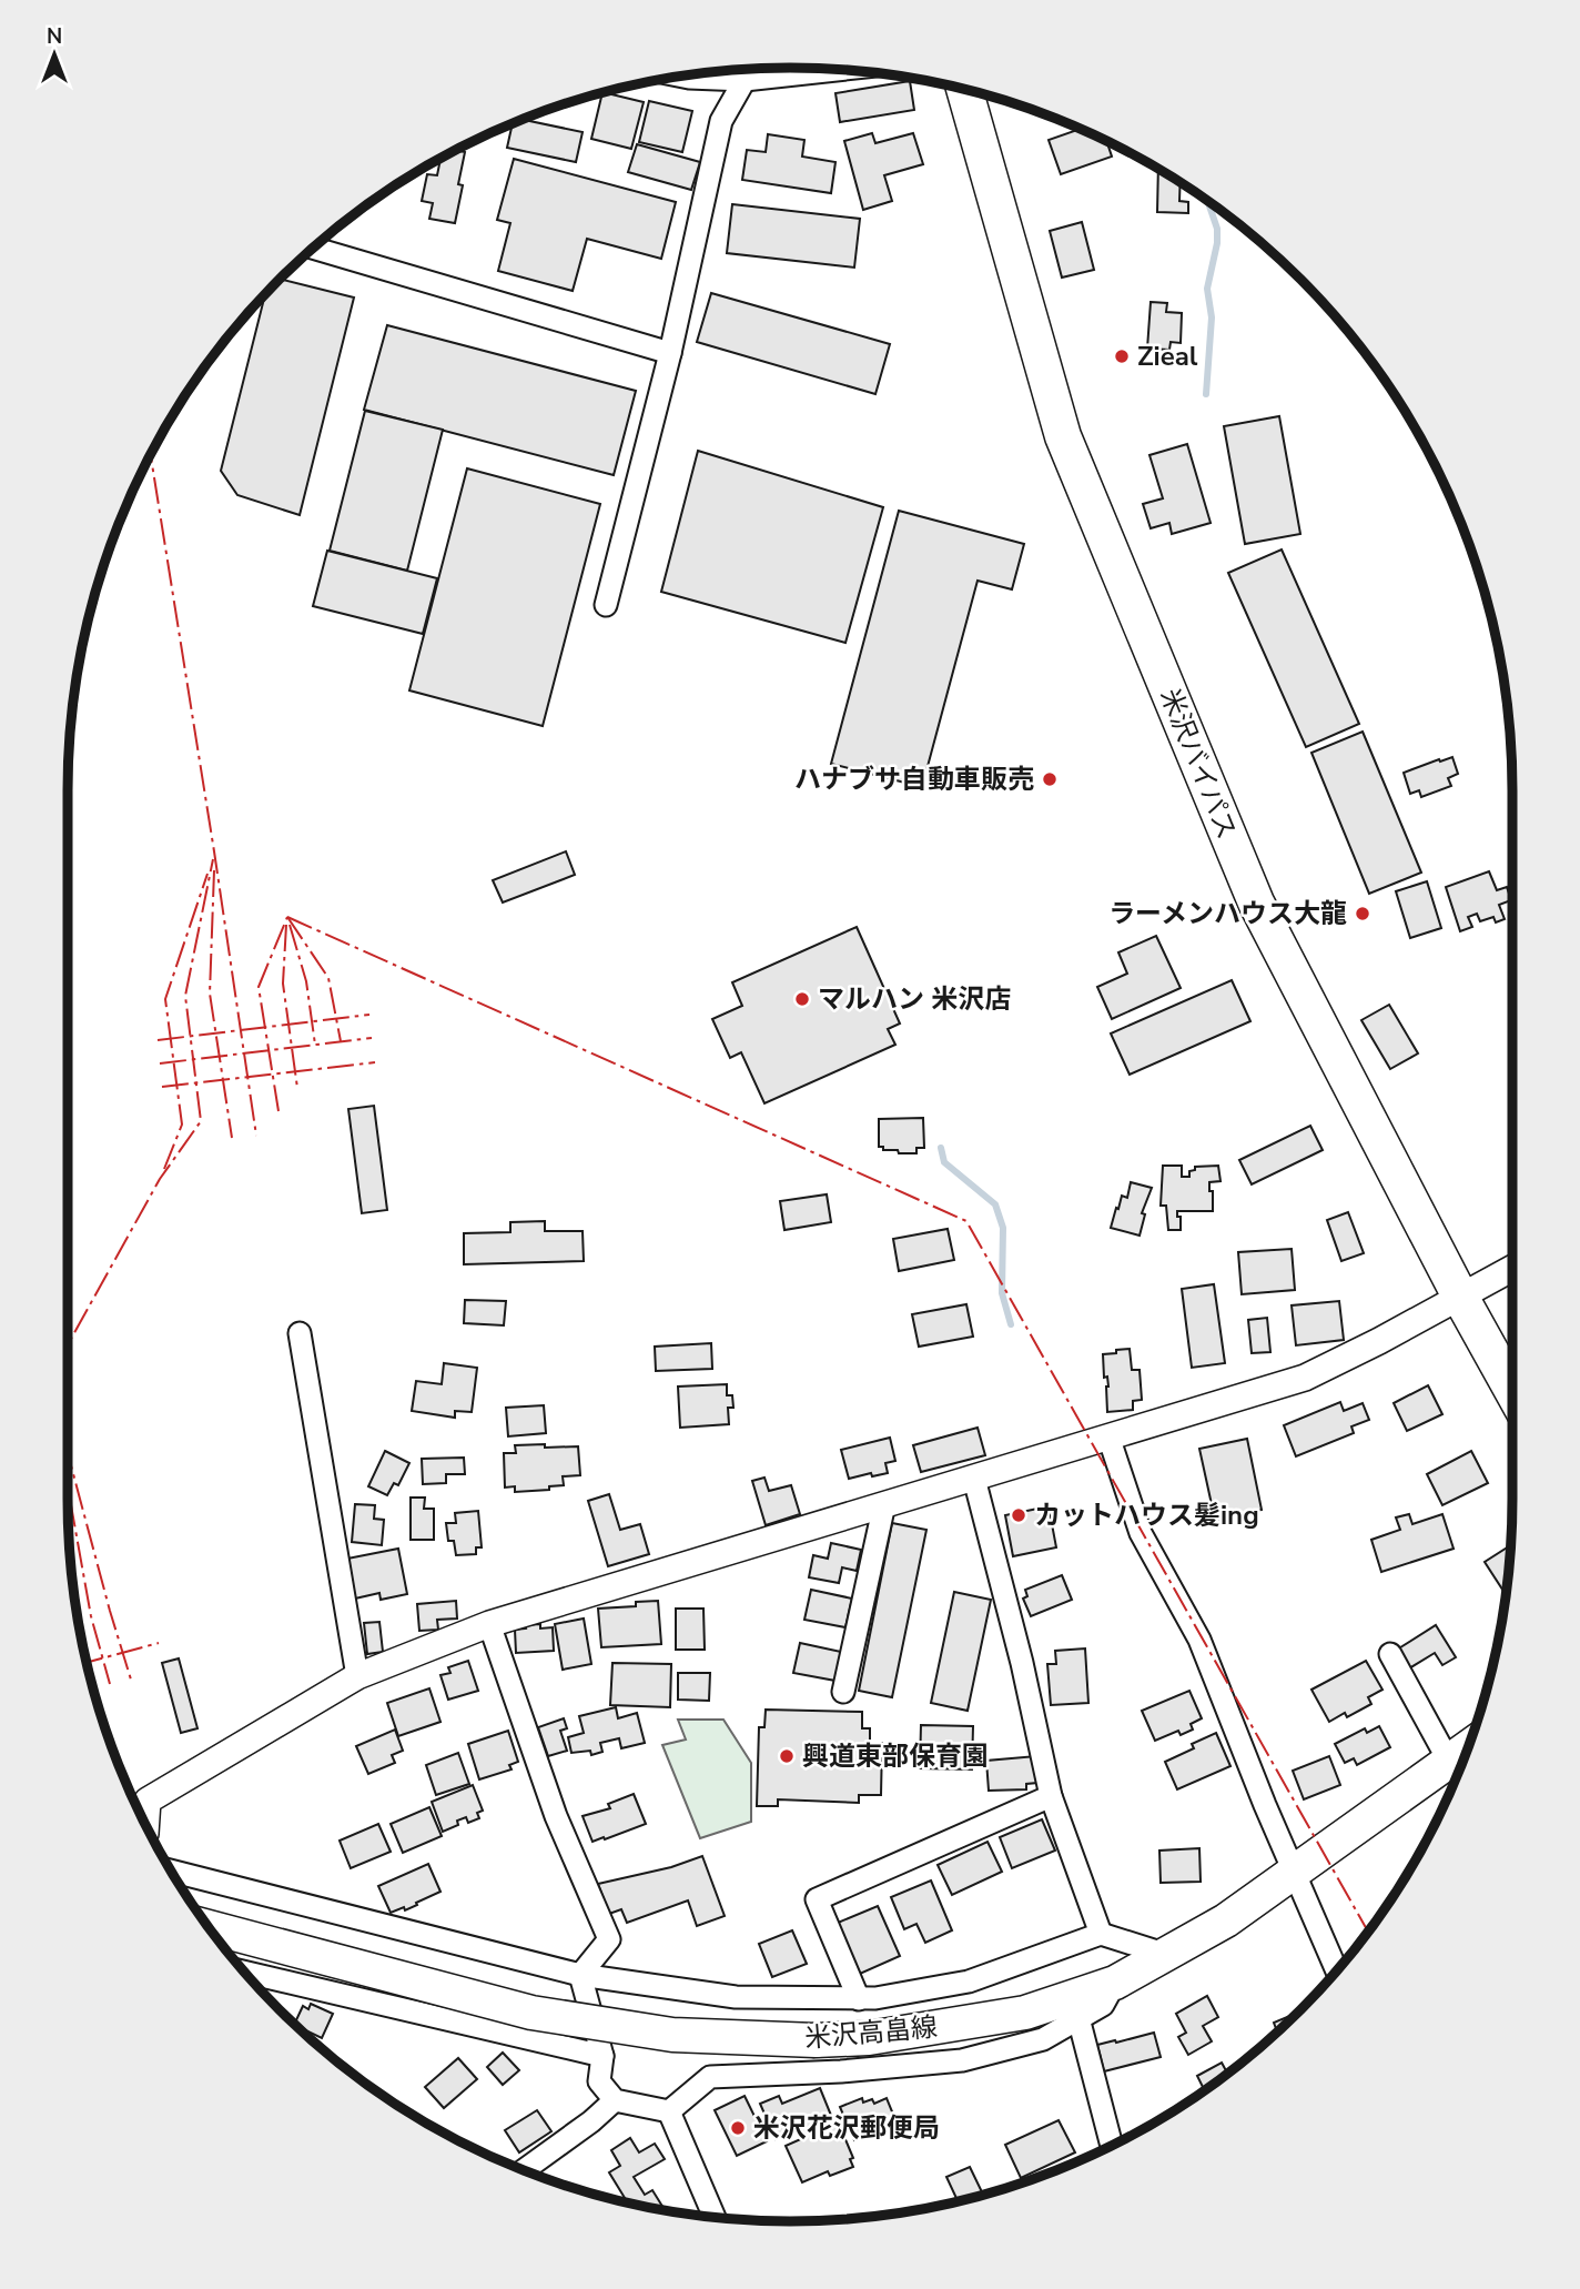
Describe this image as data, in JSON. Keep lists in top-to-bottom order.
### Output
{
  "streets": {
    "highway": ["米沢バイパス"],
    "main road": ["米沢高畠線"]
  },
  "places": [
    "Zieal",
    "ハナブサ自動車販売",
    "ラーメンハウス大龍",
    "マルハン 米沢店",
    "カットハウス髪ing",
    "興道東部保育園",
    "米沢花沢郵便局"
  ],
  "north": "top"
}
